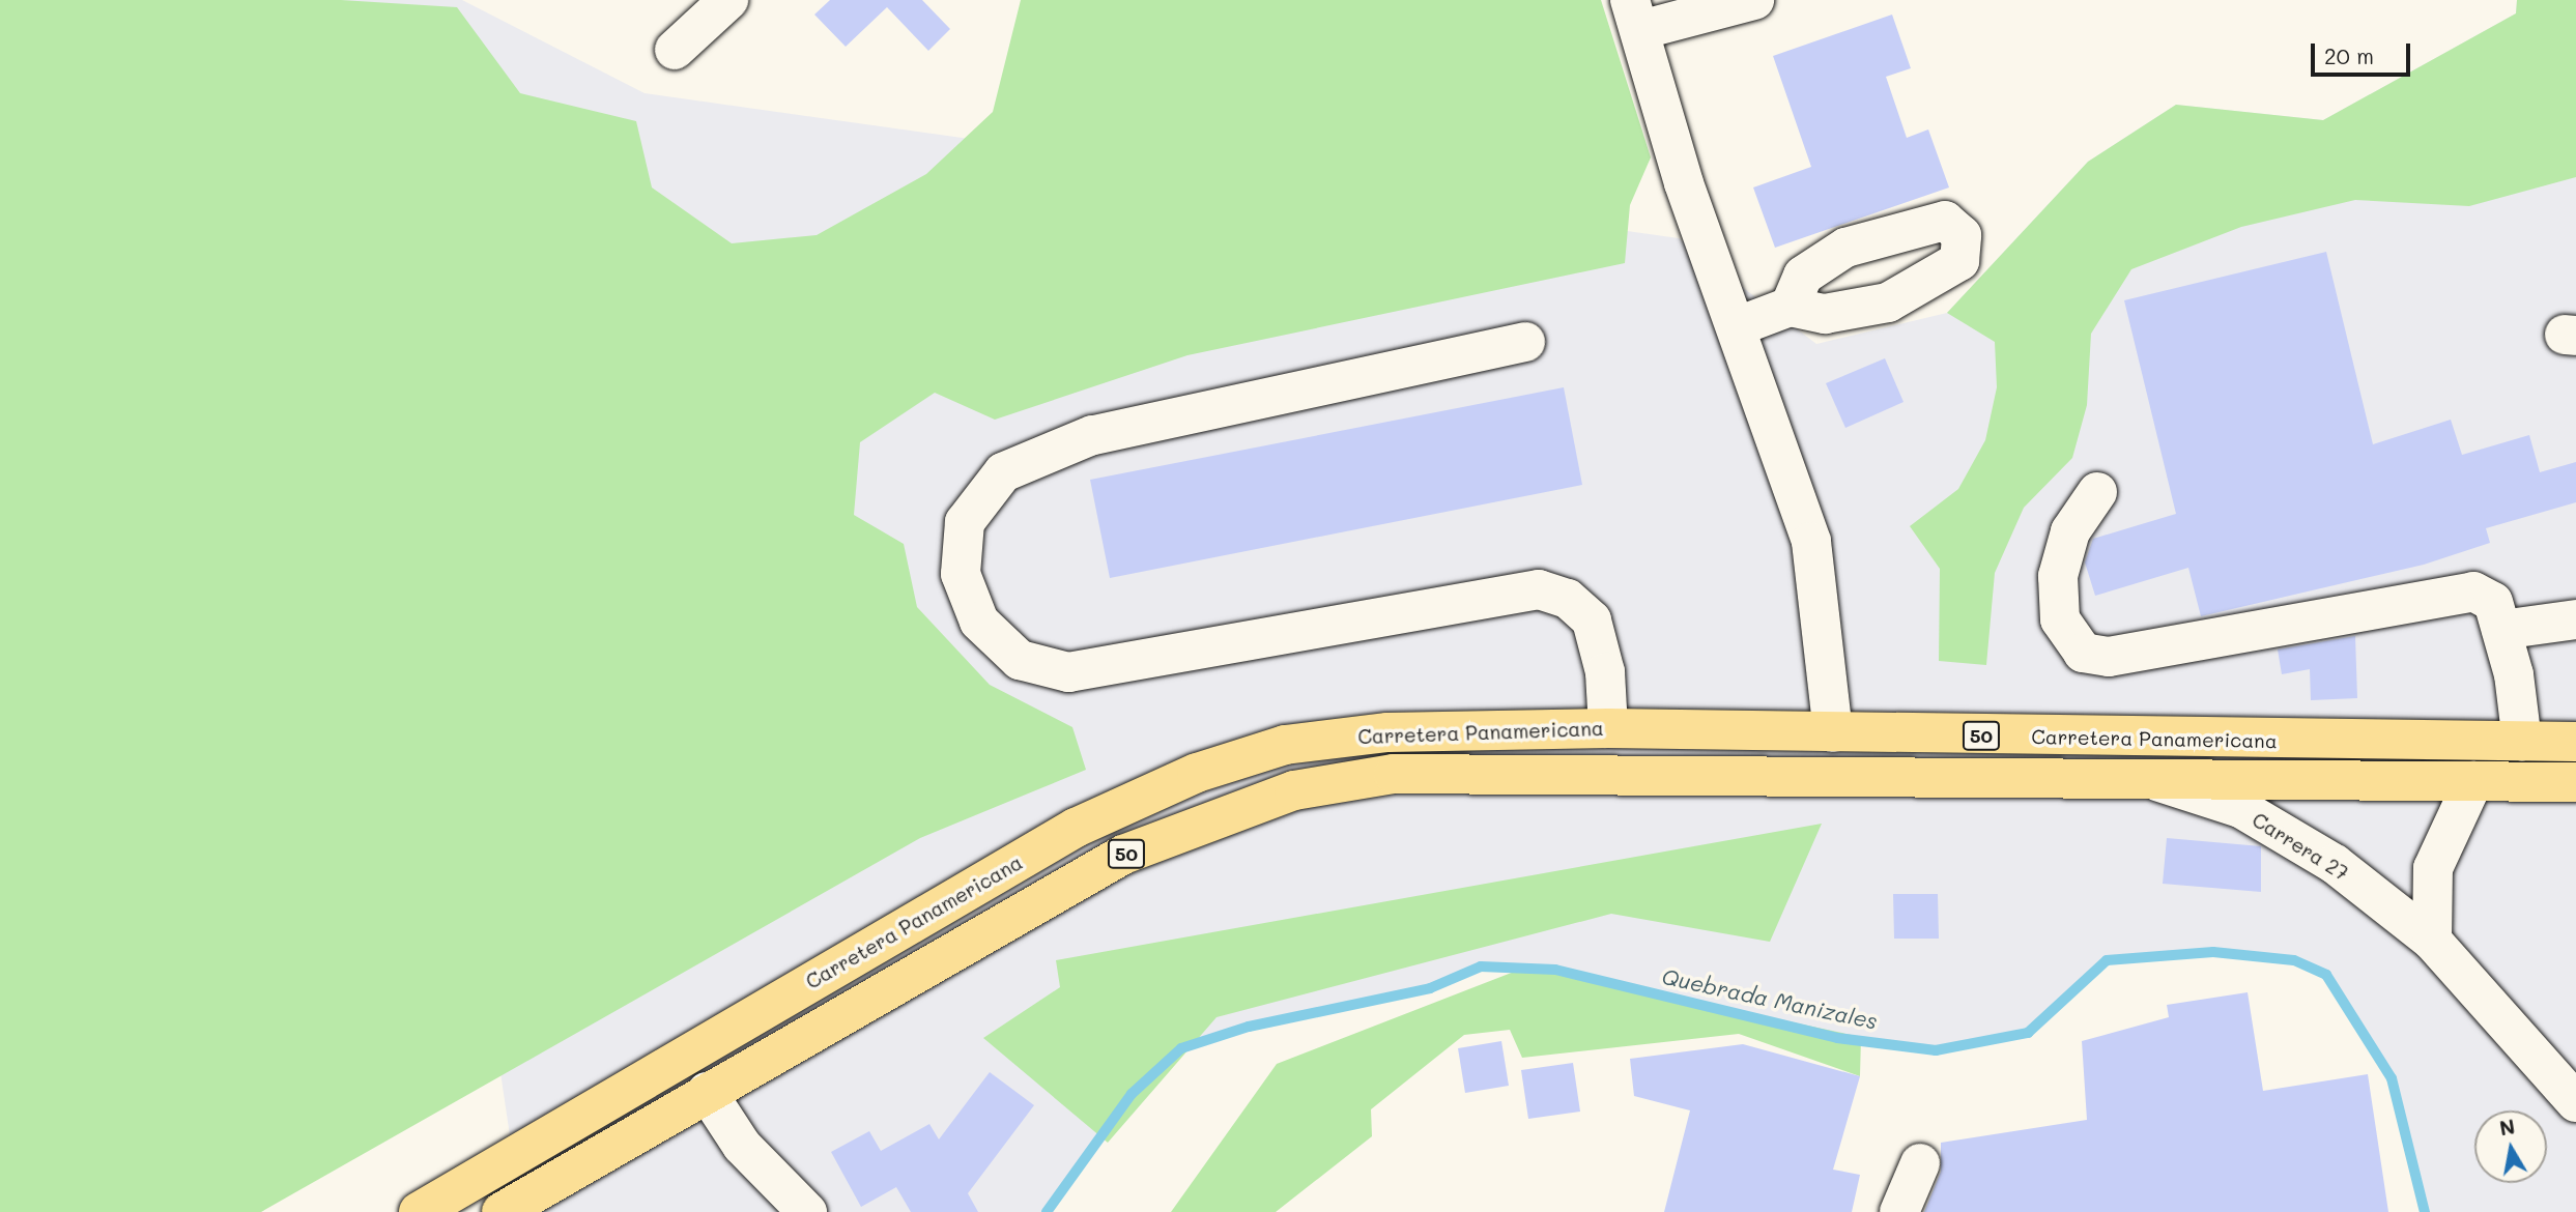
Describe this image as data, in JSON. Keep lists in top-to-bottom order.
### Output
{
  "streets": {
    "highway": ["Carretera Panamericana", "50"],
    "street": ["Carrera 27"]
  },
  "crossings": [
    ["Carretera Panamericana", "Carrera 27"]
  ],
  "water": ["Quebrada Manizales"],
  "scale_bar": "20 m",
  "north": "top"
}
